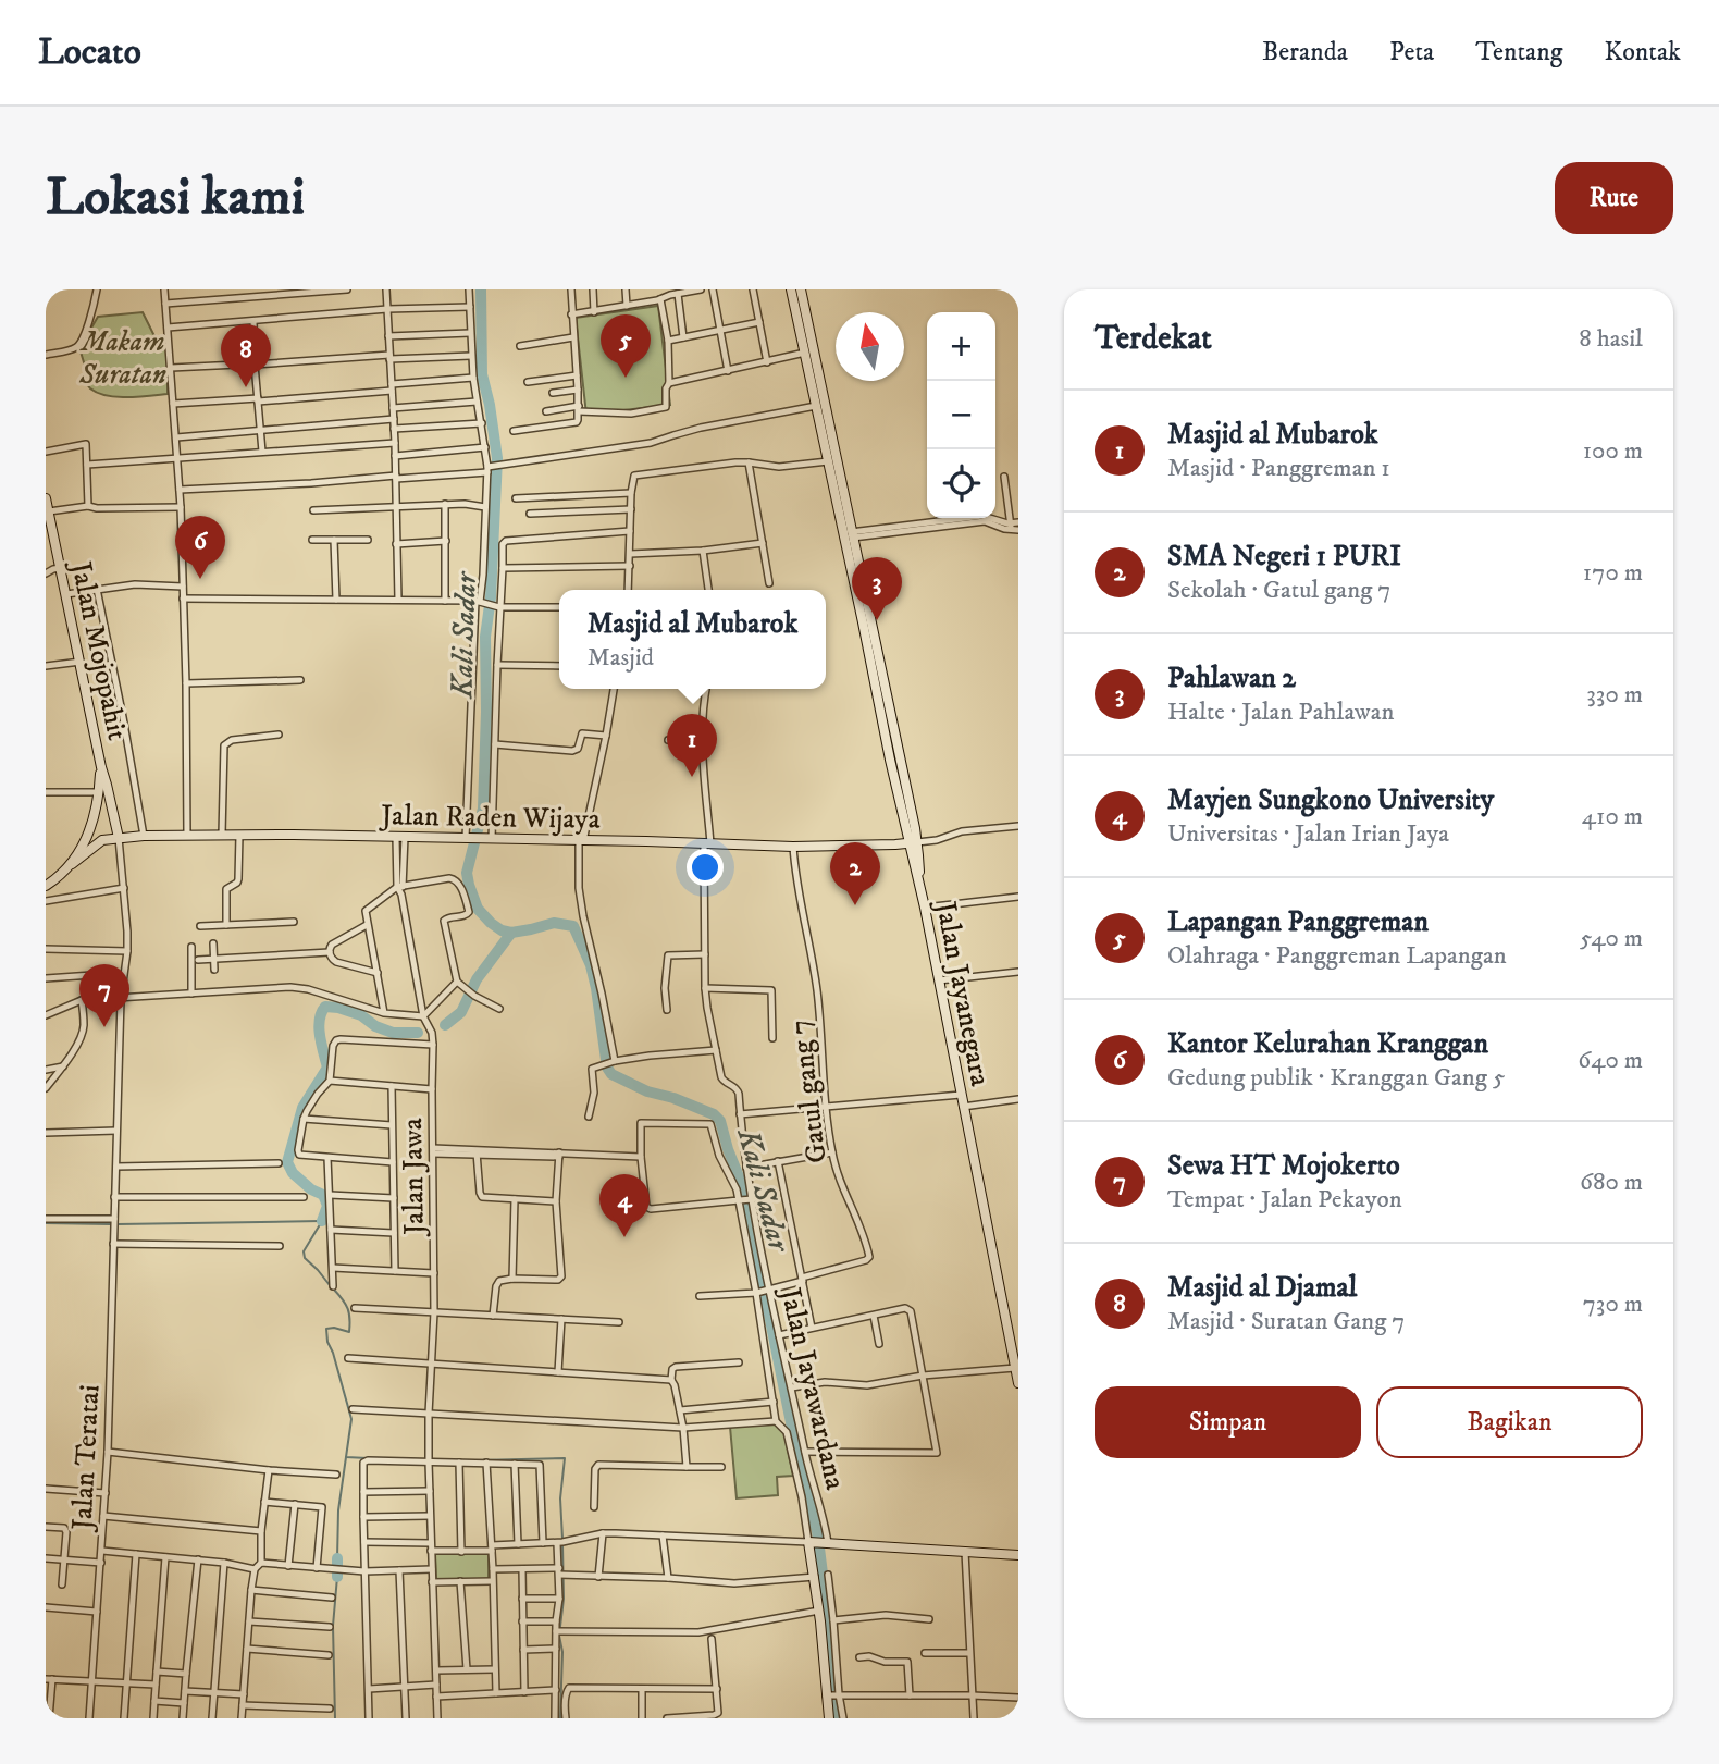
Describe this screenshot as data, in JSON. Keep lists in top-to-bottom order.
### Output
{
  "streets": {
    "main road": ["Jalan Mojopahit", "Jalan Raden Wijaya", "Jalan Jayanegara"],
    "street": [
      "Gatul gang 7",
      "Jalan Jawa",
      "Jalan Jayawardana",
      "Jalan Teratai"
    ]
  },
  "crossings": [
    ["Jalan Mojopahit", "Jalan Raden Wijaya"],
    ["Jalan Mojopahit", "Jalan Teratai"],
    ["Jalan Raden Wijaya", "Jalan Jayanegara"],
    ["Jalan Raden Wijaya", "Gatul gang 7"],
    ["Jalan Raden Wijaya", "Jalan Jawa"],
    ["Jalan Raden Wijaya", "Jalan Jayawardana"],
    ["Jalan Raden Wijaya", "Jalan Teratai"]
  ],
  "water": ["Kali Sadar"],
  "parks": ["Makam Suratan"],
  "north": "top",
  "page": {
    "header": "Locato",
    "nav": [
      "Beranda",
      "Peta",
      "Tentang",
      "Kontak"
    ],
    "buttons": [
      "Rute",
      ["Simpan", "Bagikan"]
    ],
    "title": "Lokasi kami",
    "heading": ["Terdekat", "8 hasil"],
    "map_buttons": ["+", "−"],
    "pins": [
      "5",
      "8",
      "6",
      "3",
      "1",
      "2",
      "7",
      "4"
    ],
    "list": [
      {
        "mark": "1",
        "name": "Masjid al Mubarok",
        "note": "Masjid · Panggreman 1",
        "value": "100 m"
      },
      {
        "mark": "2",
        "name": "SMA Negeri 1 PURI",
        "note": "Sekolah · Gatul gang 7",
        "value": "170 m"
      },
      {
        "mark": "3",
        "name": "Pahlawan 2",
        "note": "Halte · Jalan Pahlawan",
        "value": "330 m"
      },
      {
        "mark": "4",
        "name": "Mayjen Sungkono University",
        "note": "Universitas · Jalan Irian Jaya",
        "value": "410 m"
      },
      {
        "mark": "5",
        "name": "Lapangan Panggreman",
        "note": "Olahraga · Panggreman Lapangan",
        "value": "540 m"
      },
      {
        "mark": "6",
        "name": "Kantor Kelurahan Kranggan",
        "note": "Gedung publik · Kranggan Gang 5",
        "value": "640 m"
      },
      {
        "mark": "7",
        "name": "Sewa HT Mojokerto",
        "note": "Tempat · Jalan Pekayon",
        "value": "680 m"
      },
      {
        "mark": "8",
        "name": "Masjid al Djamal",
        "note": "Masjid · Suratan Gang 7",
        "value": "730 m"
      }
    ],
    "popup": ["Masjid al Mubarok", "Masjid"]
  }
}
